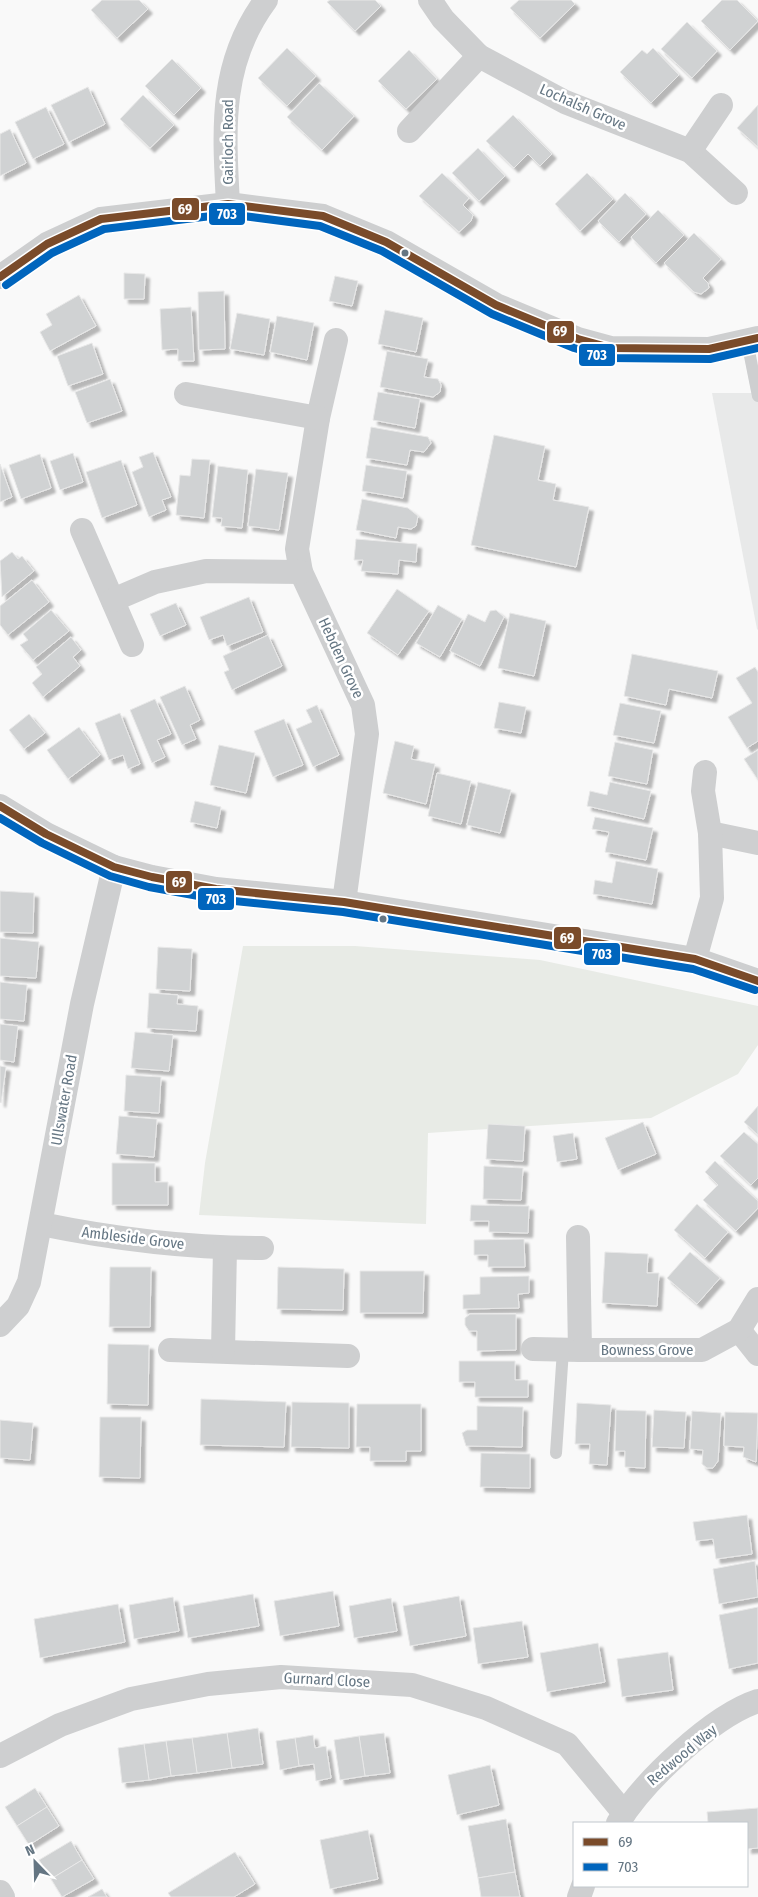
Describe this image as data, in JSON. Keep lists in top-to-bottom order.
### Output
{
  "streets": {
    "street": [
      "Lochalsh Grove",
      "Gairloch Road",
      "Hebden Grove",
      "Ullswater Road",
      "Ambleside Grove",
      "Bowness Grove",
      "Gurnard Close",
      "Redwood Way"
    ]
  },
  "crossings": [
    ["Ullswater Road", "Ambleside Grove"],
    ["Gurnard Close", "Redwood Way"]
  ],
  "lines": ["transit line 69", "transit line 703"],
  "legend": ["69", "703"],
  "north": "top left"
}
